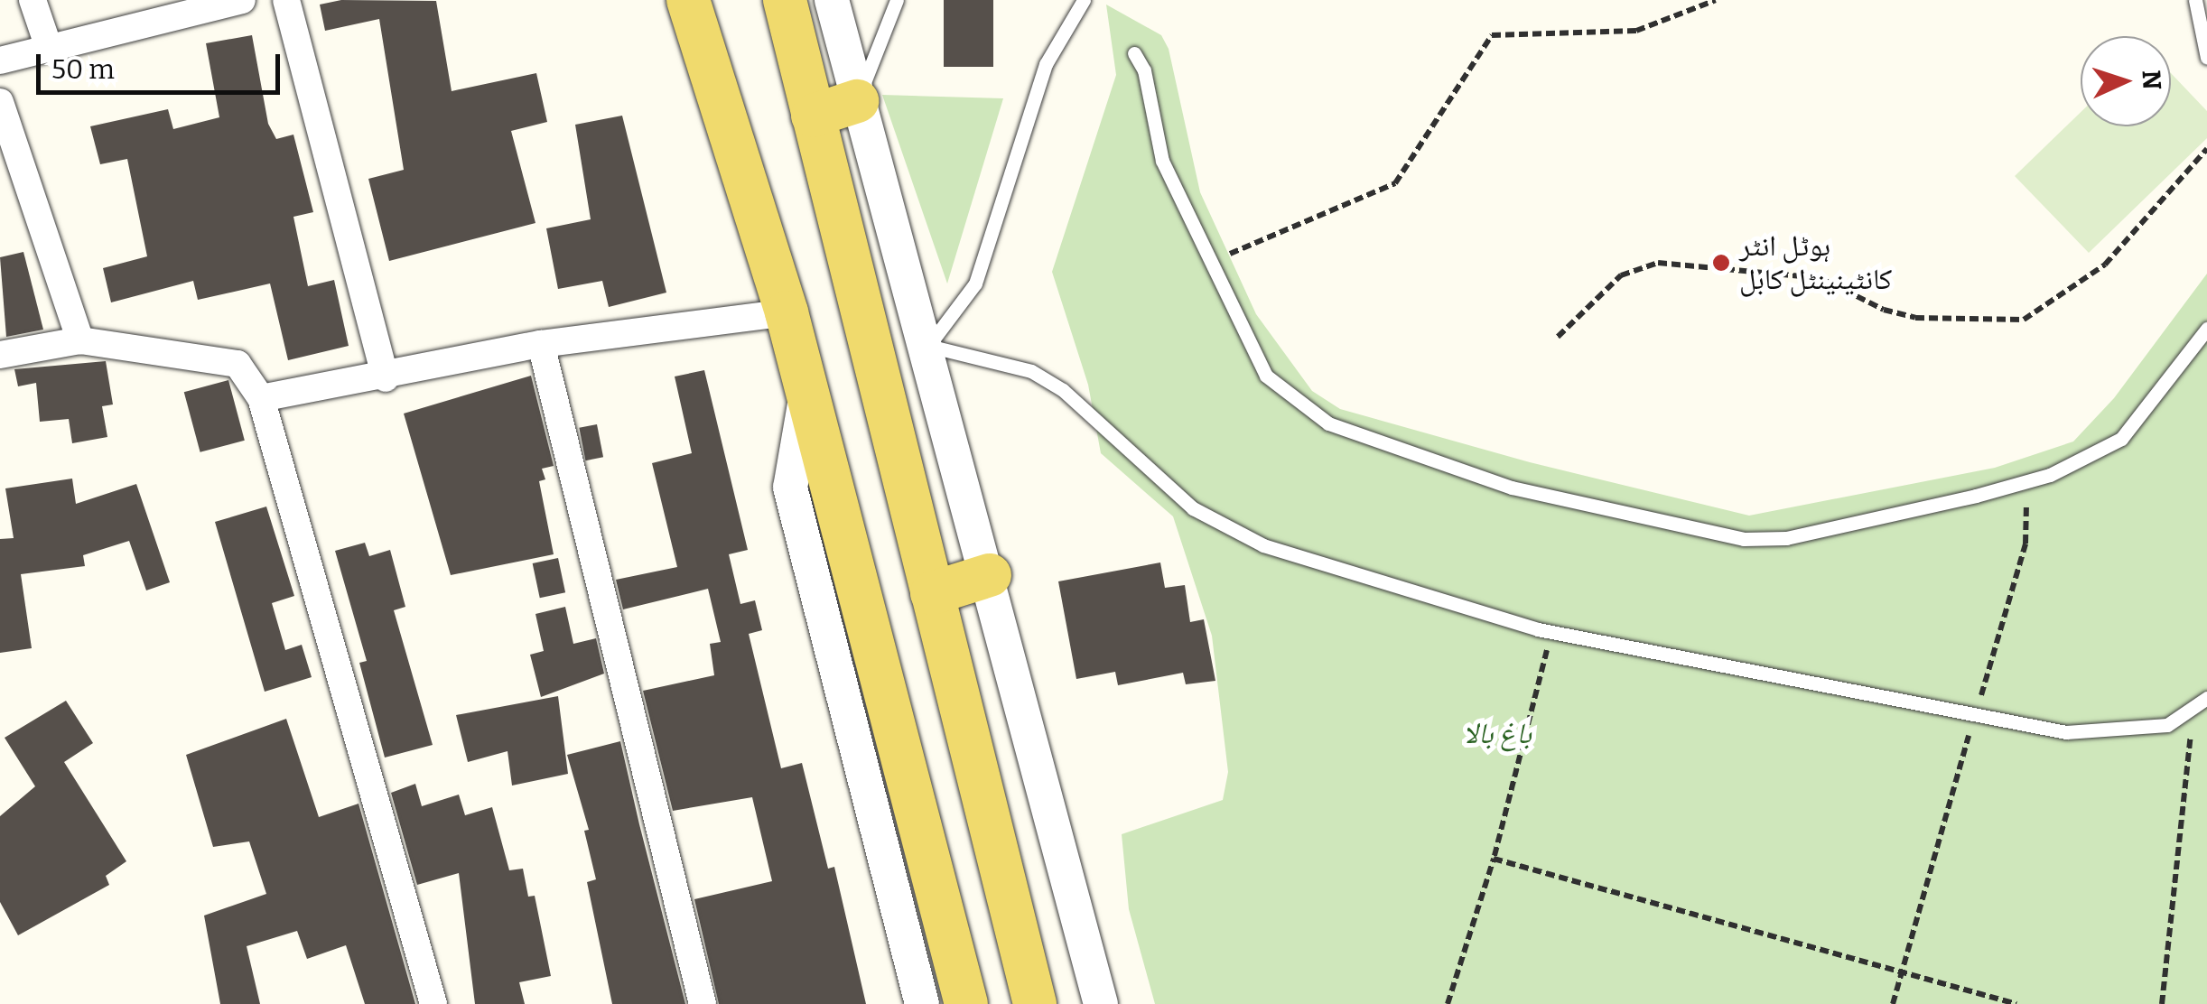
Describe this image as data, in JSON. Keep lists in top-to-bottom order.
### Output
{
  "parks": ["باغ بالا"],
  "places": ["ہوٹل انٹر کانٹینینٹل کابل"],
  "scale_bar": "50 m",
  "north": "right"
}
